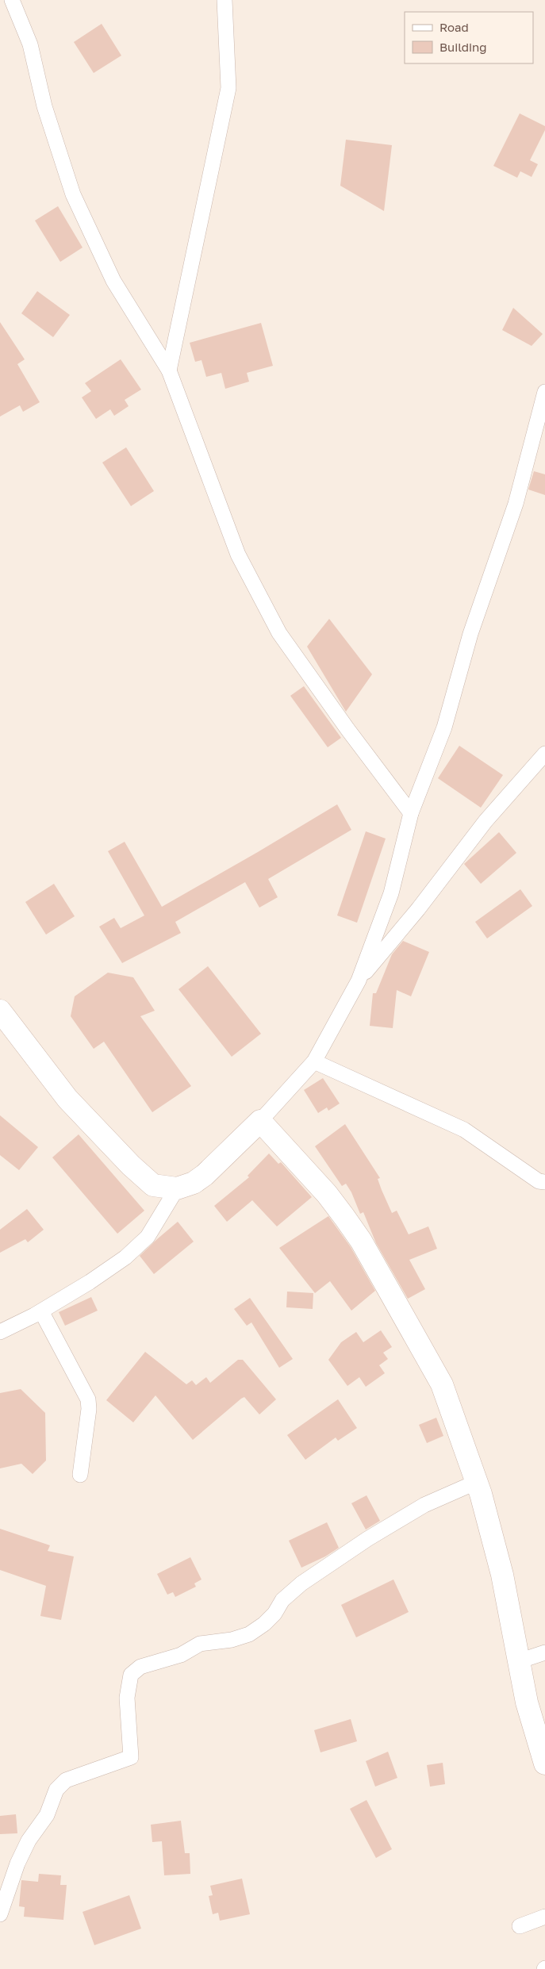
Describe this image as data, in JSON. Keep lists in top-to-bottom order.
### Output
{
  "legend": ["Road", "Building"]
}
